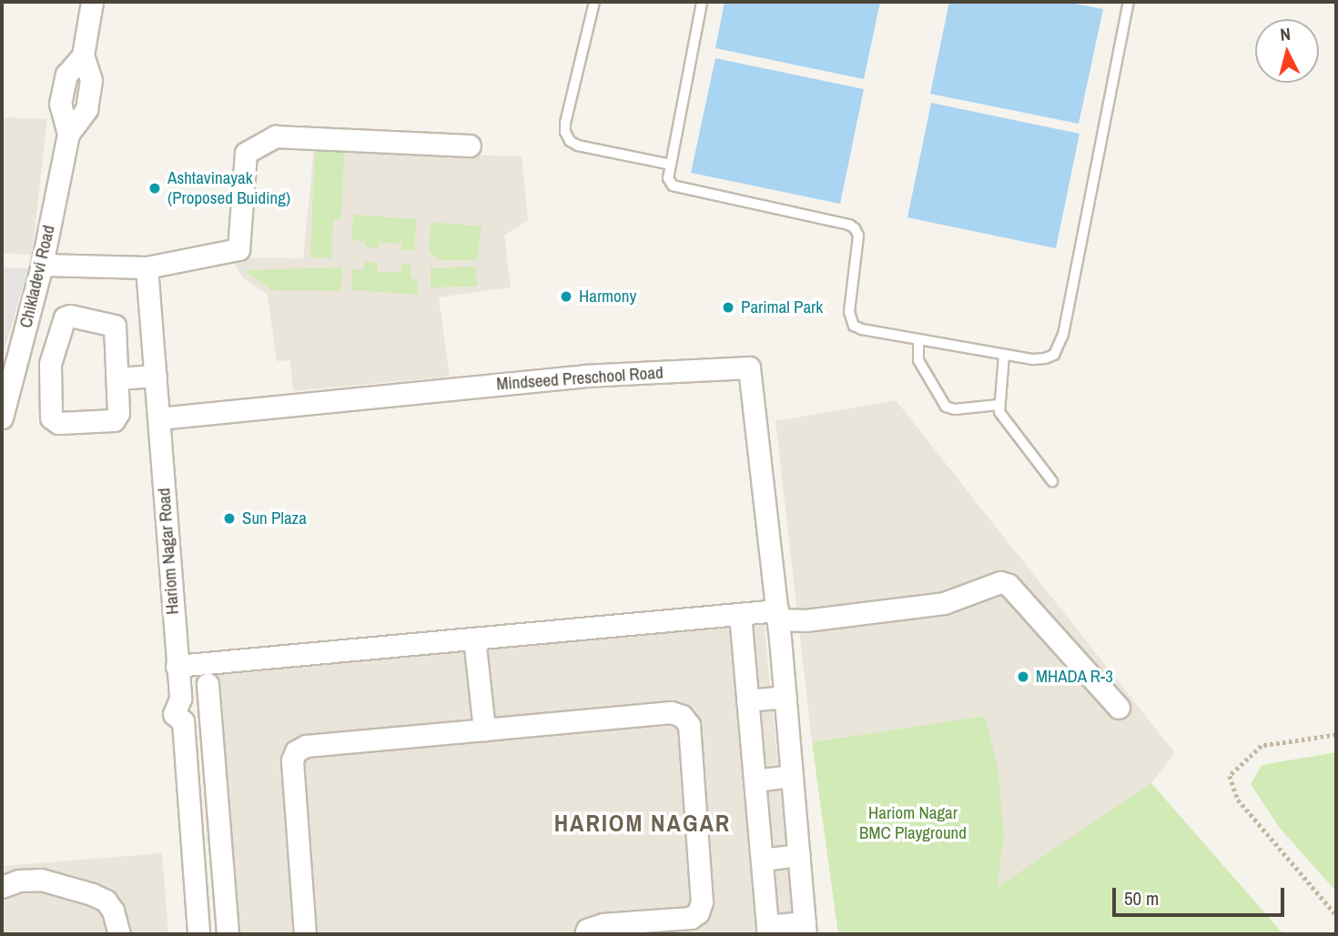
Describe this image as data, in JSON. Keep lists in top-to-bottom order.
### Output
{
  "streets": {
    "street": ["Chikladevi Road", "Mindseed Preschool Road", "Hariom Nagar Road"]
  },
  "crossings": [
    ["Mindseed Preschool Road", "Hariom Nagar Road"]
  ],
  "districts": ["HARIOM NAGAR"],
  "parks": ["Hariom Nagar BMC Playground"],
  "places": [
    "Ashtavinayak (Proposed Buiding)",
    "Harmony",
    "Parimal Park",
    "Sun Plaza",
    "MHADA R-3"
  ],
  "scale_bar": "50 m",
  "north": "top"
}
